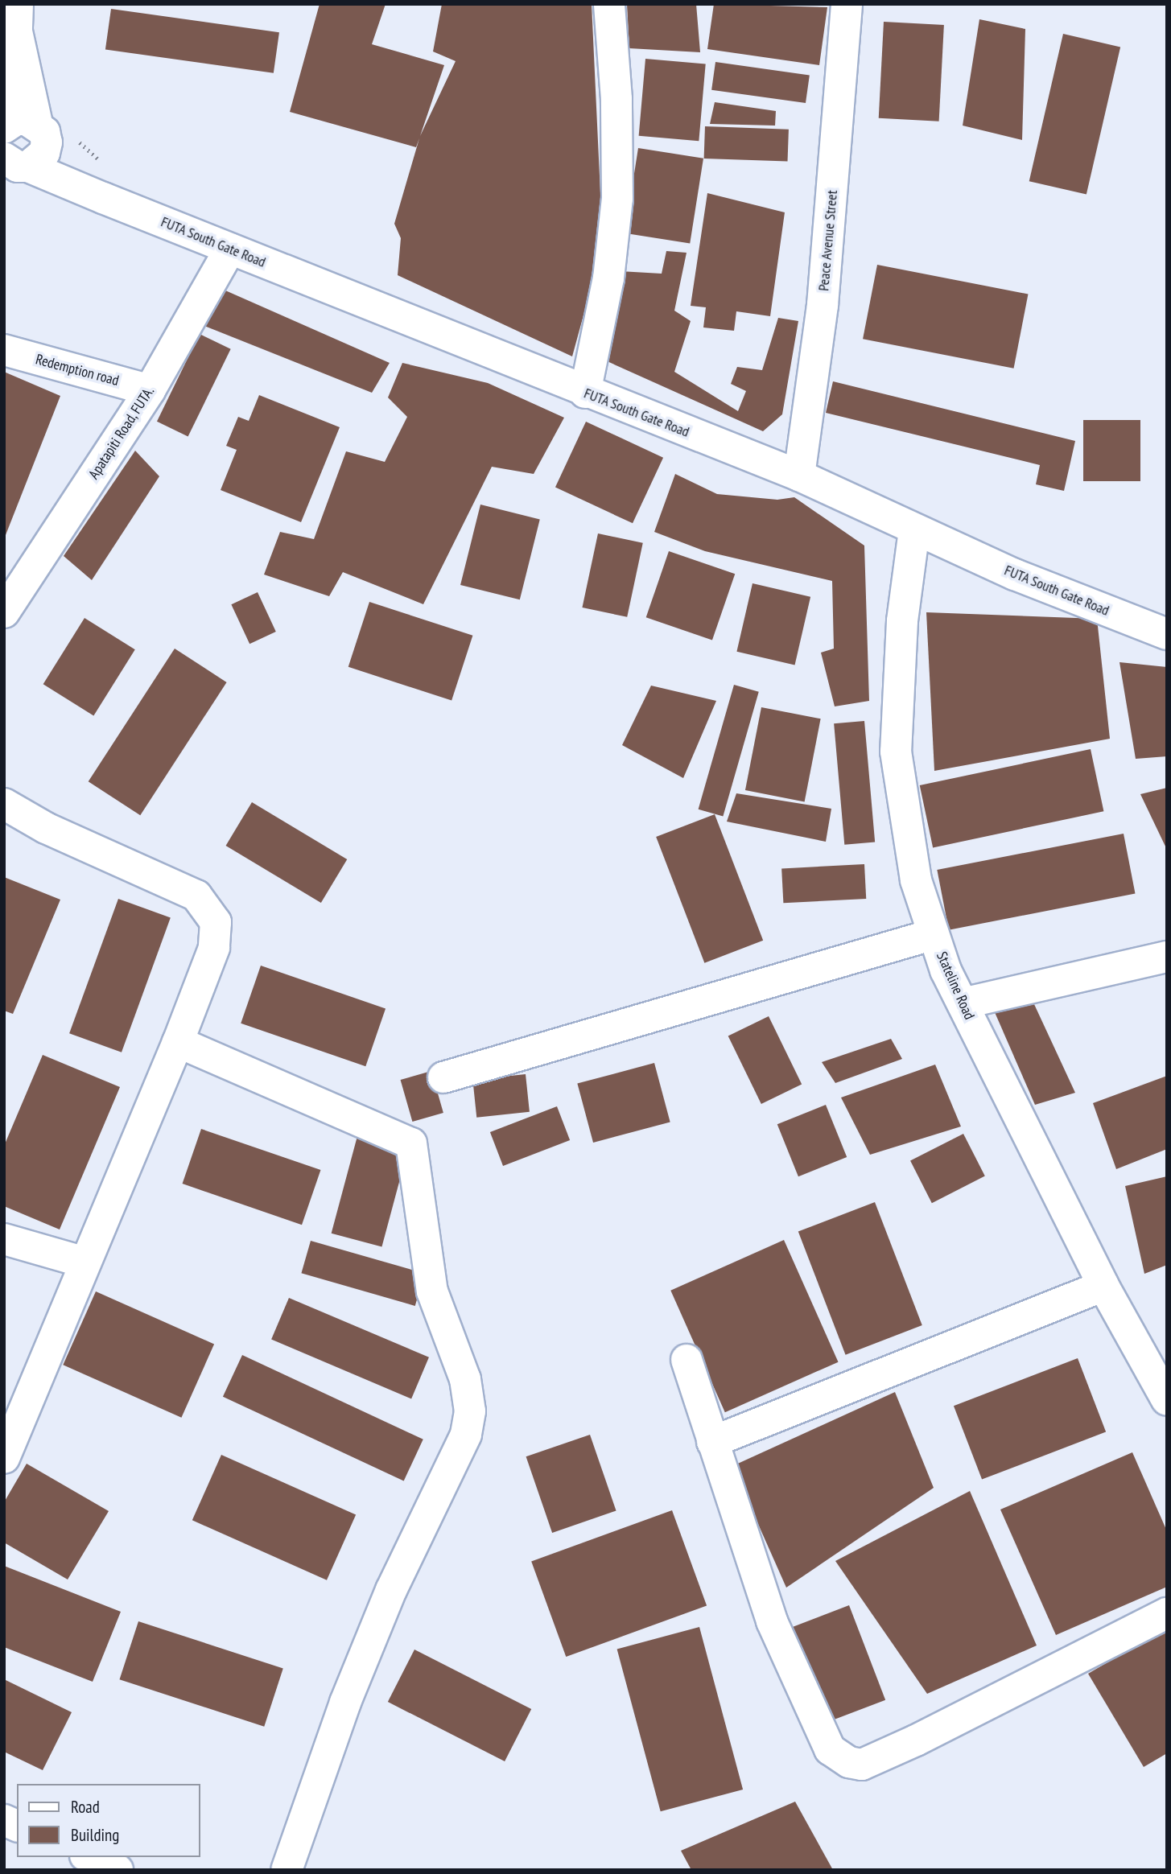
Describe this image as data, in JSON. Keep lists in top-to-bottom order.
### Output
{
  "streets": {
    "street": [
      "Peace Avenue Street",
      "FUTA South Gate Road",
      "Redemption road",
      "Apatapiti Road, FUTA.",
      "Stateline Road"
    ]
  },
  "crossings": [
    ["Peace Avenue Street", "FUTA South Gate Road"],
    ["FUTA South Gate Road", "Apatapiti Road, FUTA."],
    ["FUTA South Gate Road", "Stateline Road"],
    ["Redemption road", "Apatapiti Road, FUTA."]
  ],
  "legend": ["Road", "Building"]
}
